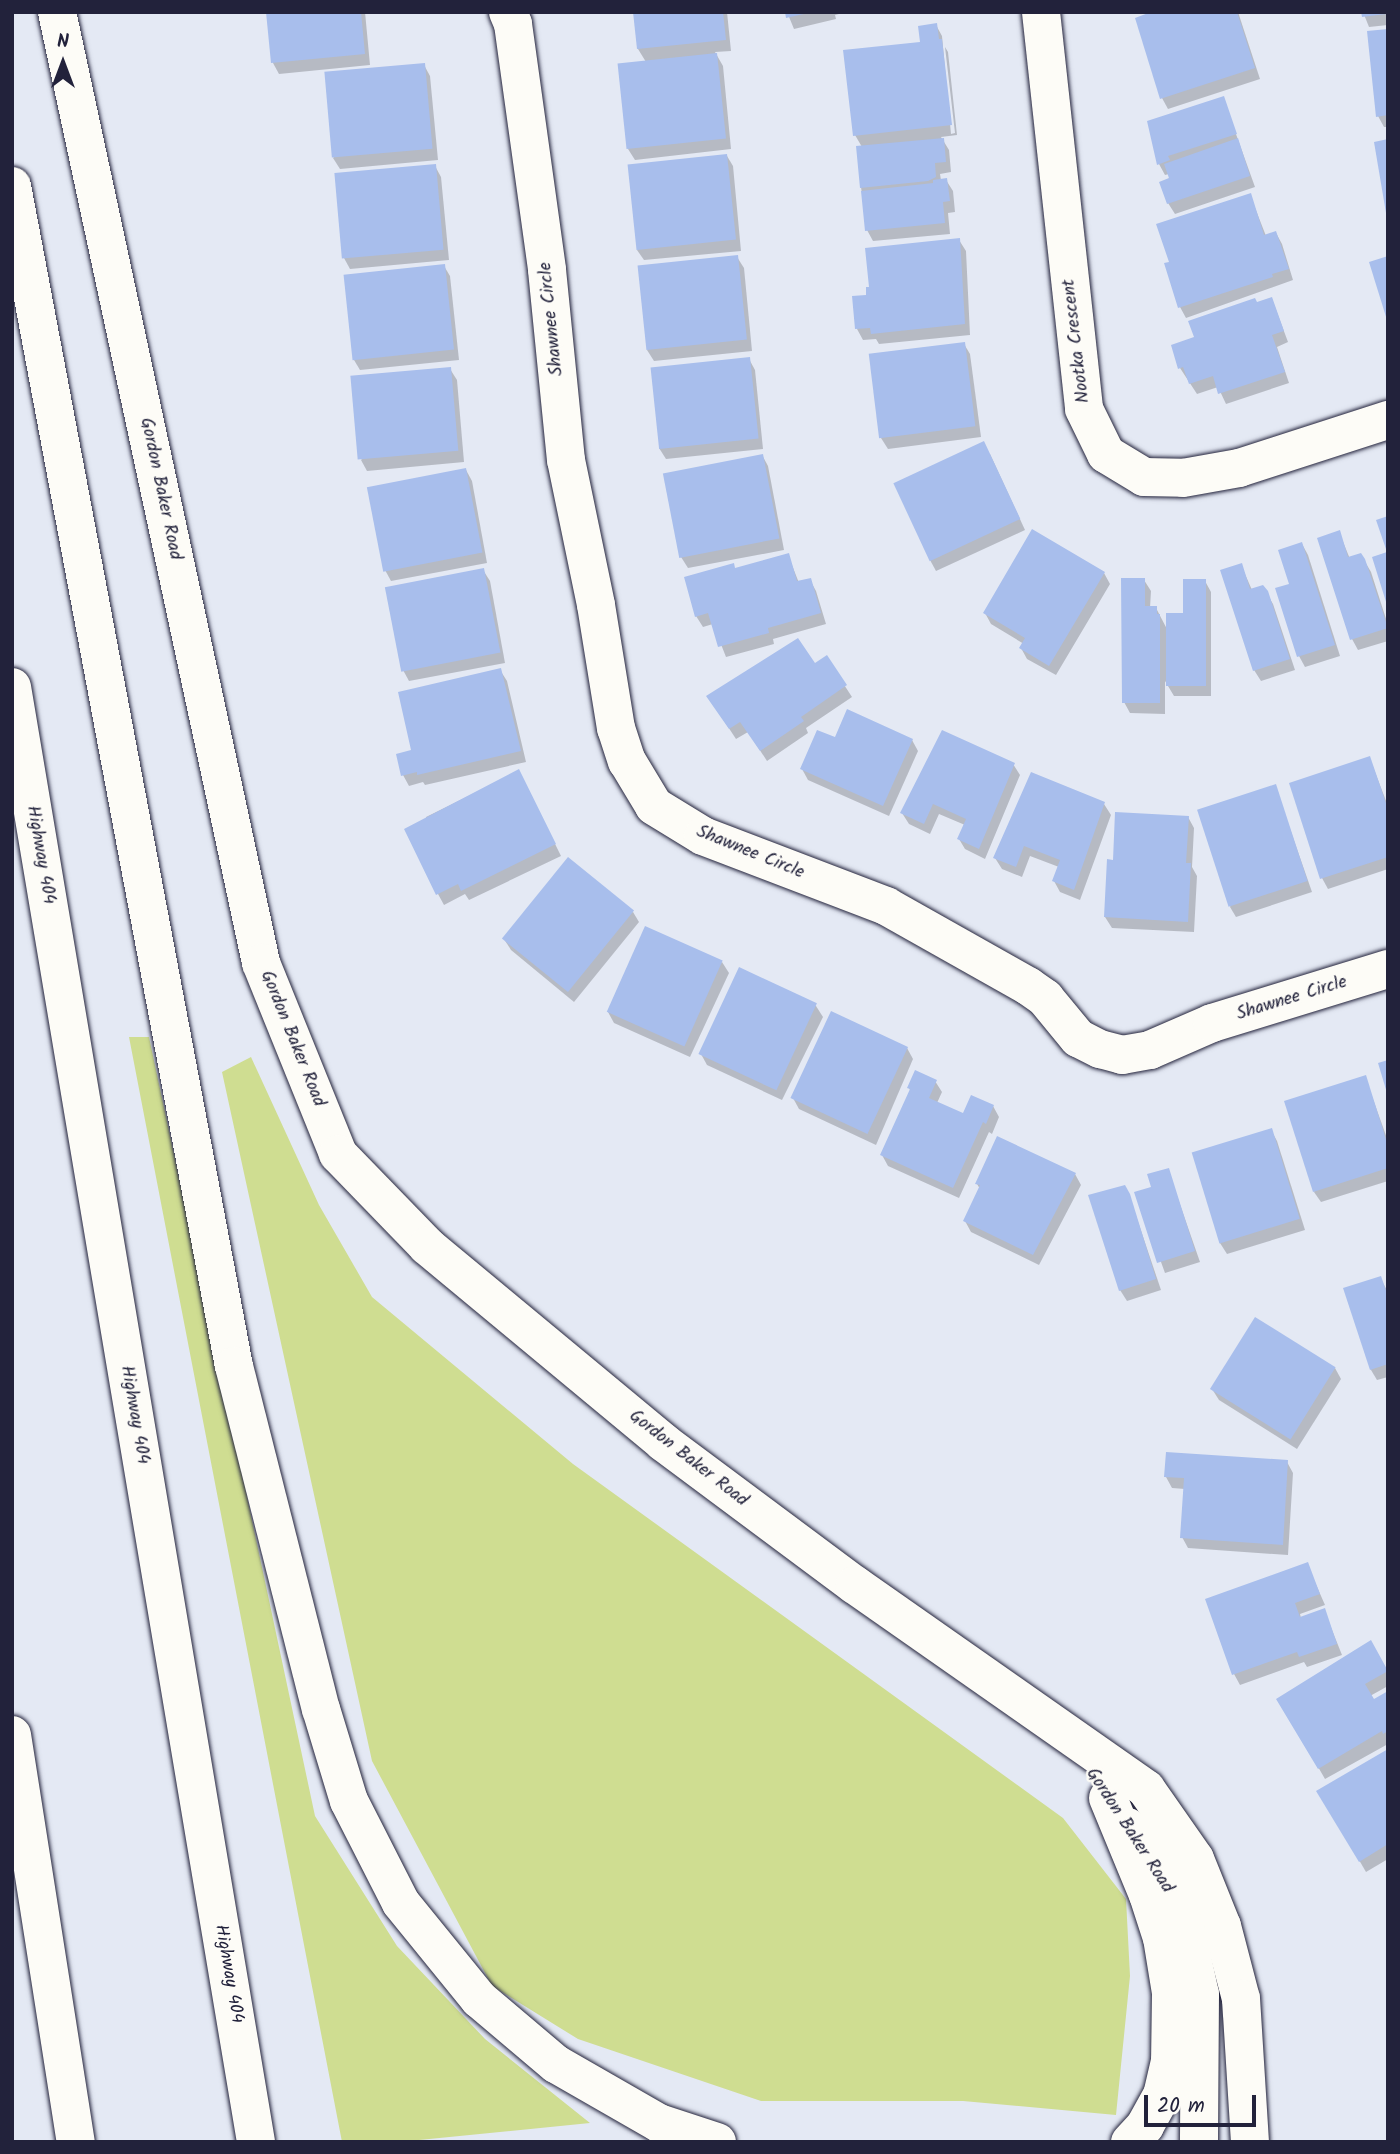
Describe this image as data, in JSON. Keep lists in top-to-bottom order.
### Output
{
  "streets": {
    "main road": [
      "Shawnee Circle",
      "Nootka Crescent",
      "Gordon Baker Road",
      "Highway 404"
    ]
  },
  "scale_bar": "20 m",
  "north": "top"
}
